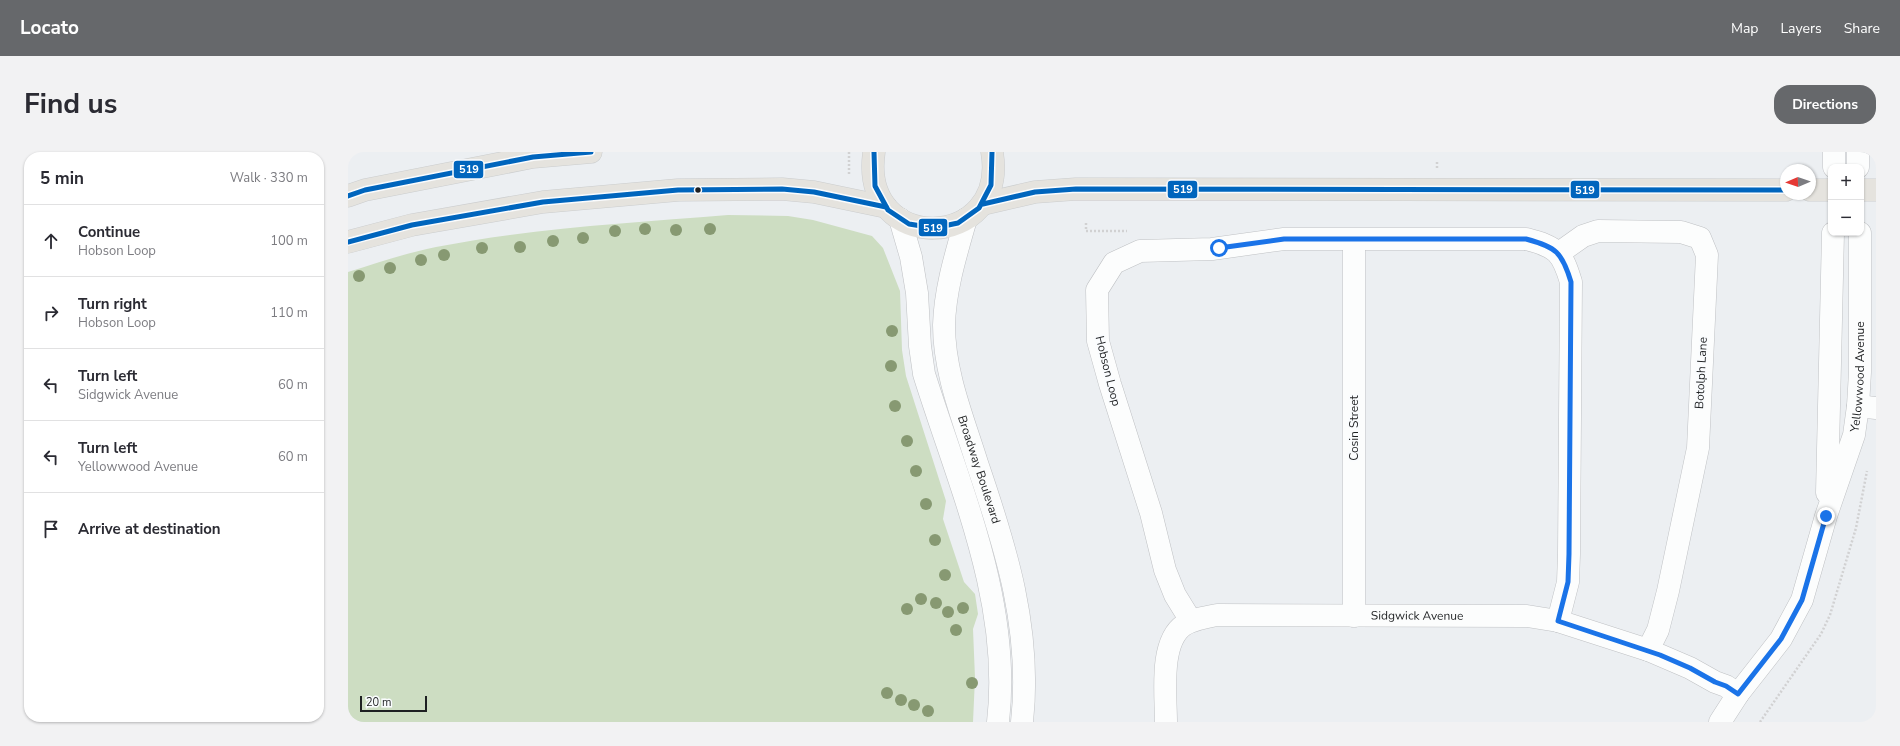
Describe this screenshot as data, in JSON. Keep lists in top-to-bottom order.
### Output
{
  "streets": {
    "street": [
      "Hobson Loop",
      "Botolph Lane",
      "Yellowwood Avenue",
      "Cosin Street",
      "Broadway Boulevard",
      "Sidgwick Avenue"
    ]
  },
  "crossings": [
    ["Hobson Loop", "Botolph Lane"],
    ["Hobson Loop", "Cosin Street"],
    ["Hobson Loop", "Sidgwick Avenue"],
    ["Botolph Lane", "Sidgwick Avenue"],
    ["Yellowwood Avenue", "Sidgwick Avenue"],
    ["Cosin Street", "Sidgwick Avenue"]
  ],
  "lines": ["transit line 519"],
  "scale_bar": "20 m",
  "north": "left",
  "page": {
    "header": "Locato",
    "nav": ["Map", "Layers", "Share"],
    "title": "Find us",
    "buttons": "Directions",
    "heading": ["5 min", "Walk · 330 m"],
    "map_buttons": ["+", "−"],
    "list": [
      ["Continue", "Hobson Loop", "100 m"],
      ["Turn right", "Hobson Loop", "110 m"],
      ["Turn left", "Sidgwick Avenue", "60 m"],
      ["Turn left", "Yellowwood Avenue", "60 m"],
      "Arrive at destination"
    ],
    "scale": "20 m"
  }
}
